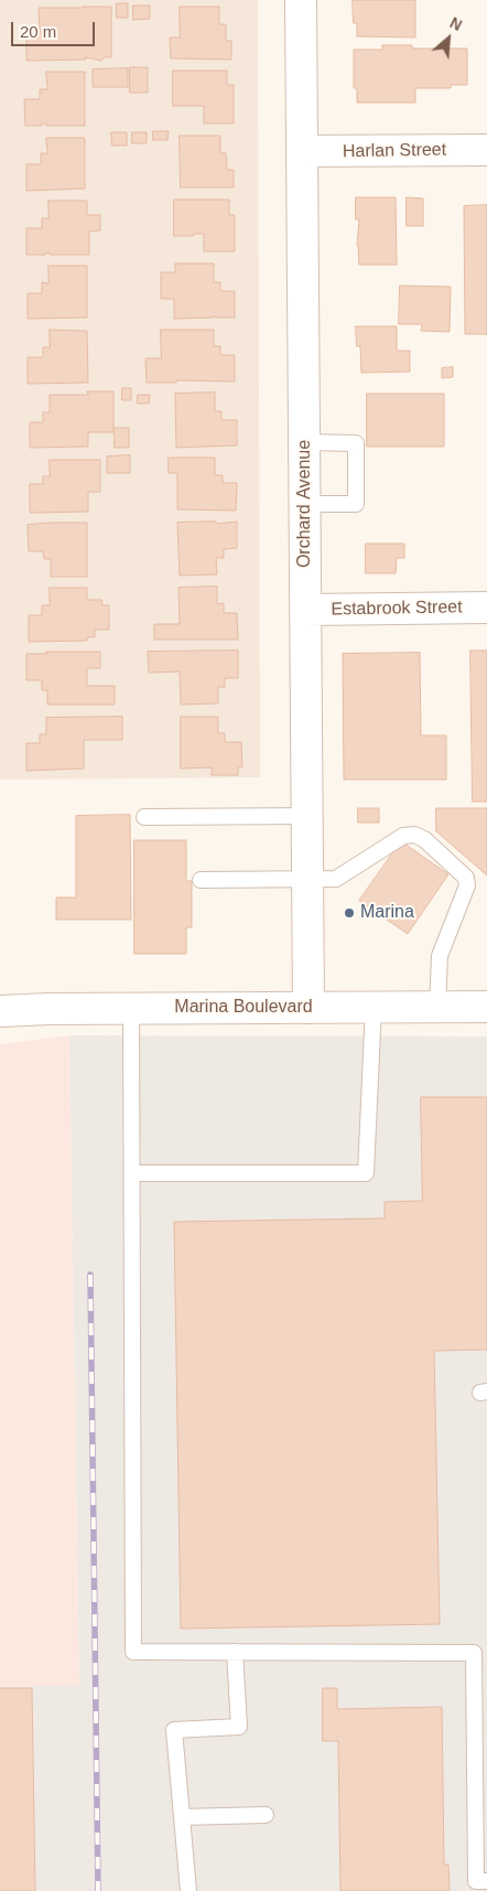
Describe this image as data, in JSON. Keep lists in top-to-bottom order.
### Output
{
  "streets": {
    "street": [
      "Harlan Street",
      "Orchard Avenue",
      "Estabrook Street",
      "Marina Boulevard"
    ]
  },
  "crossings": [
    ["Harlan Street", "Orchard Avenue"],
    ["Orchard Avenue", "Estabrook Street"],
    ["Orchard Avenue", "Marina Boulevard"]
  ],
  "places": ["Marina"],
  "scale_bar": "20 m",
  "north": "top right"
}
